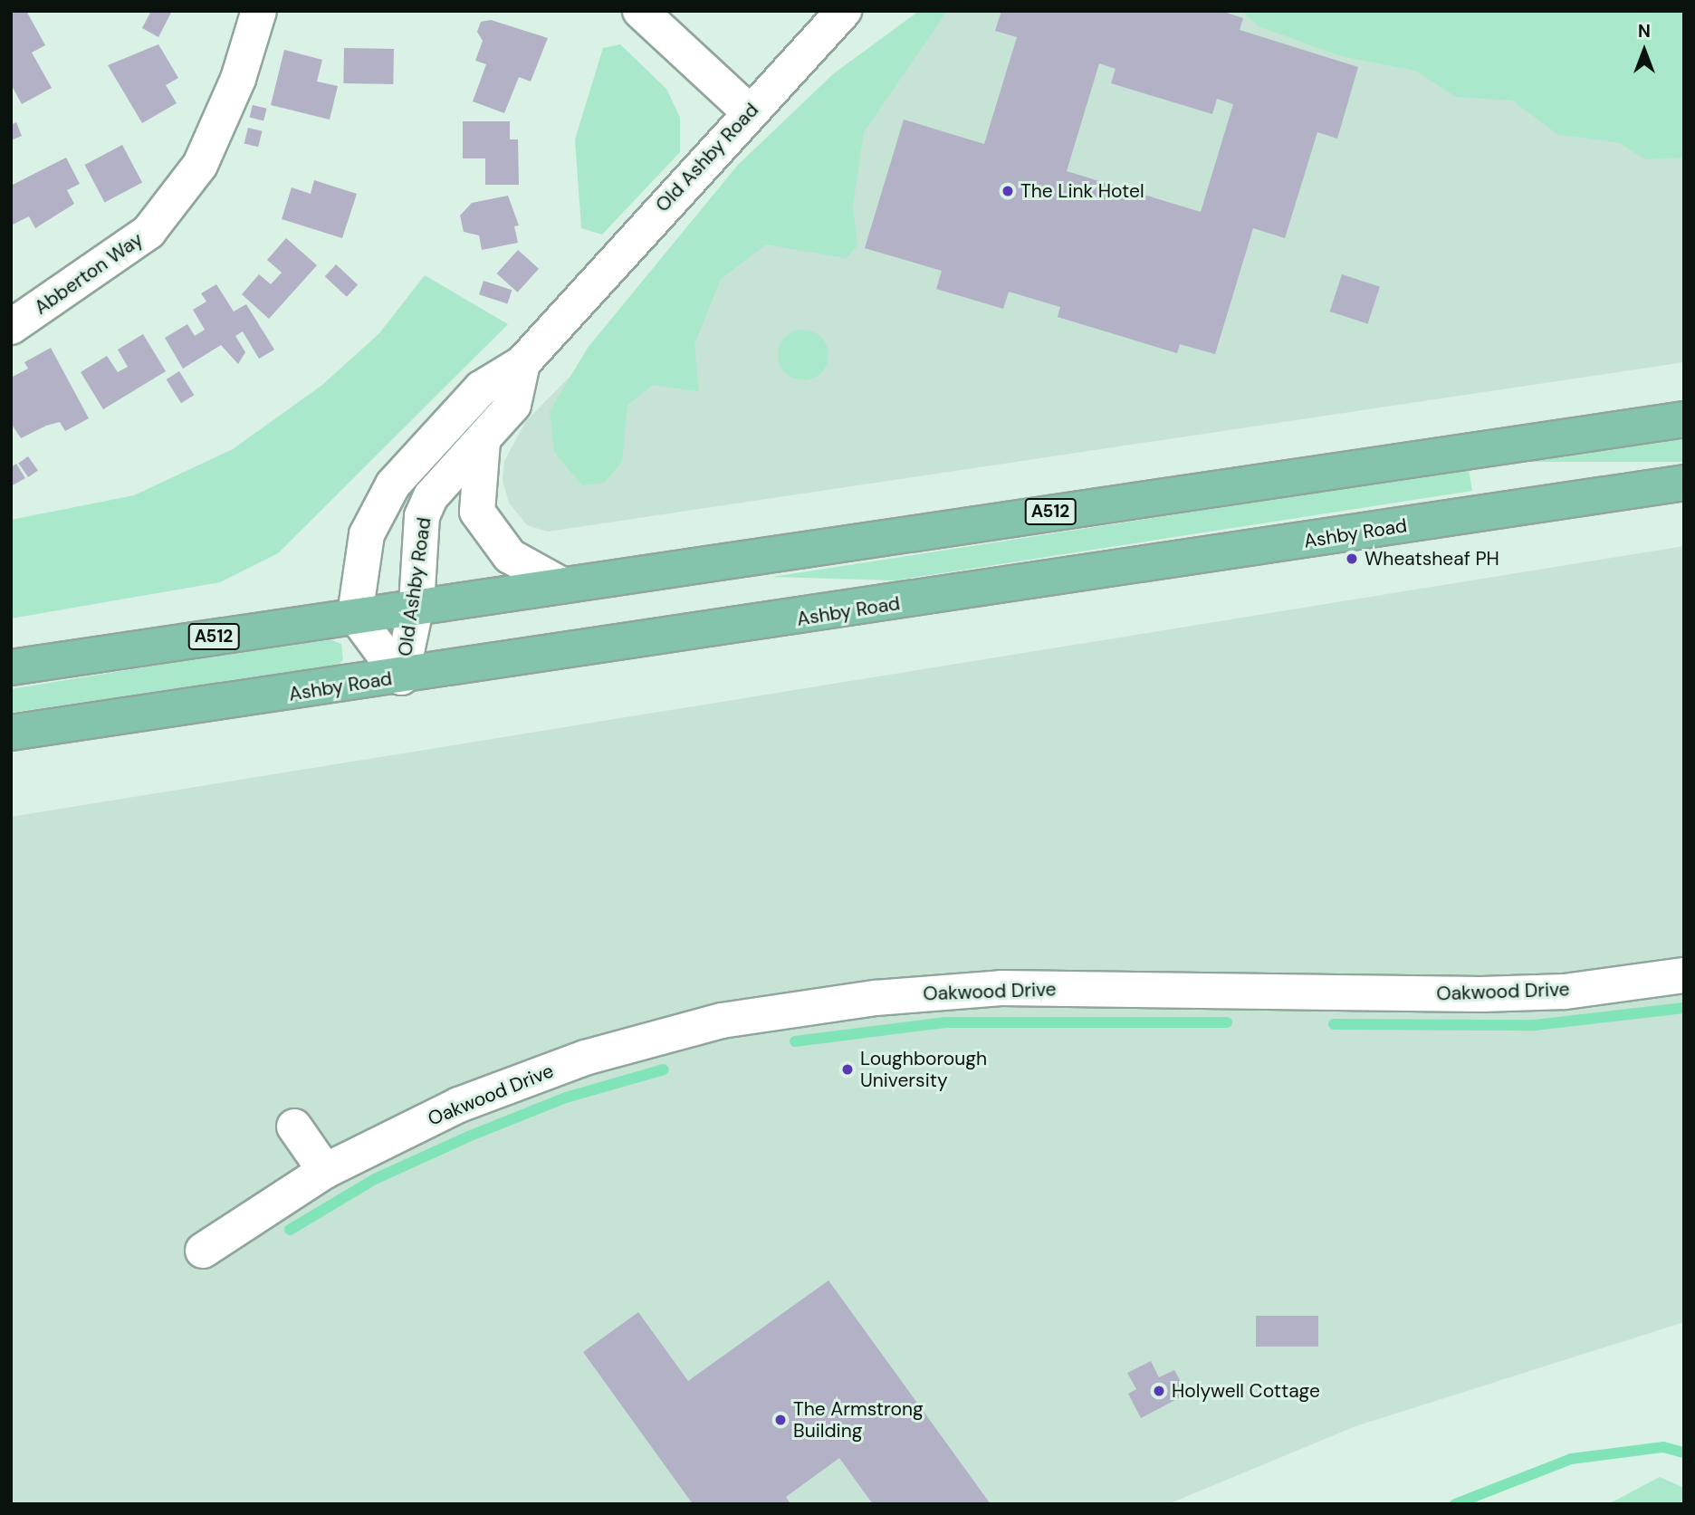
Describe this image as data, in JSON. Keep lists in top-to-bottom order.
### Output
{
  "streets": {
    "main road": ["A512", "Ashby Road"],
    "street": ["Old Ashby Road", "Abberton Way", "Oakwood Drive"]
  },
  "crossings": [
    ["Old Ashby Road", "A512"],
    ["Old Ashby Road", "Ashby Road"]
  ],
  "places": [
    "The Link Hotel",
    "Wheatsheaf PH",
    "Loughborough University",
    "Holywell Cottage",
    "The Armstrong Building"
  ],
  "north": "top"
}
